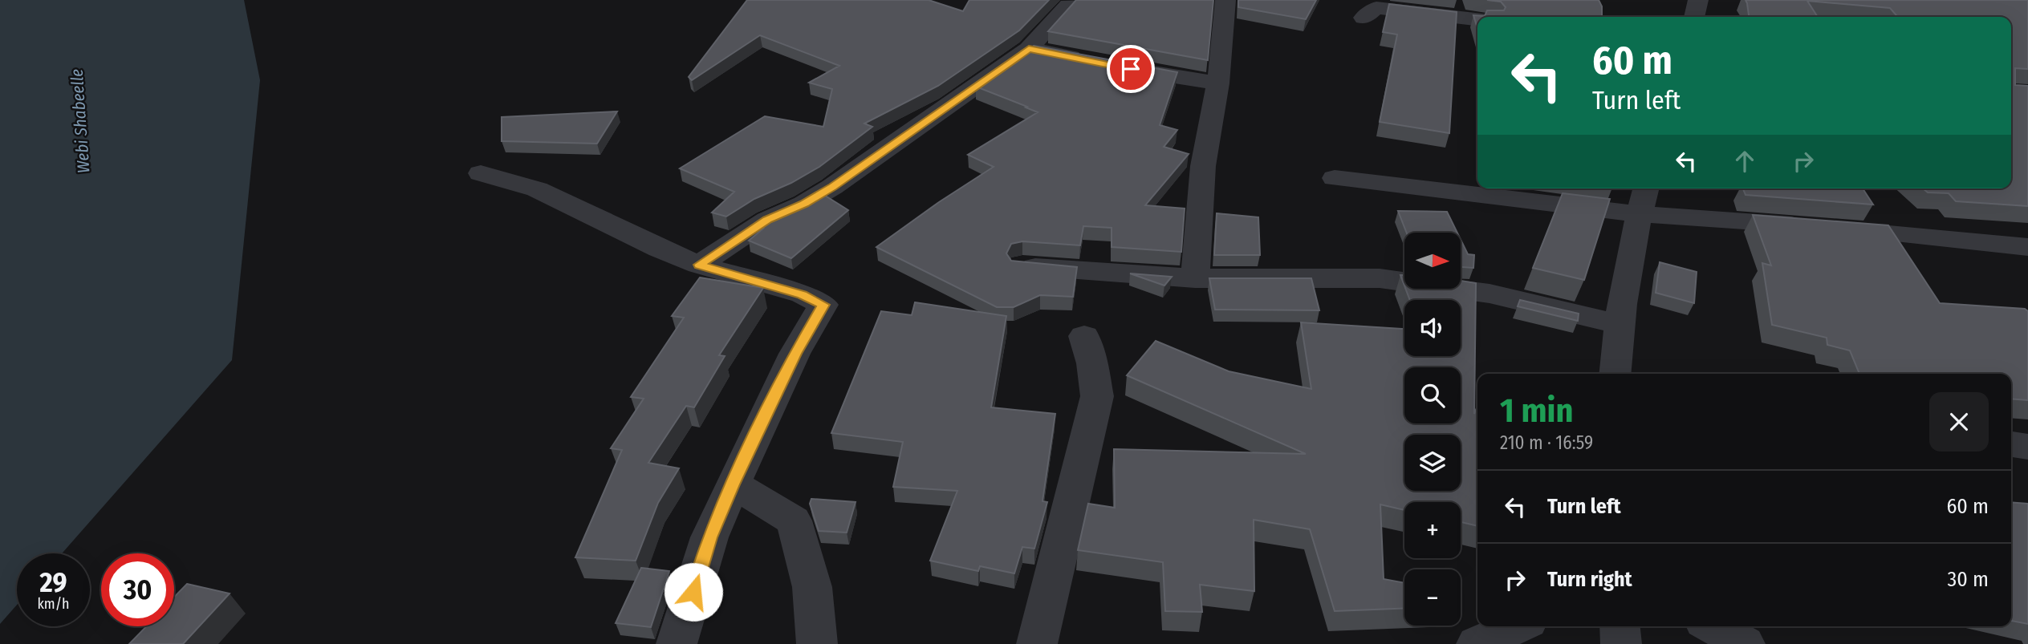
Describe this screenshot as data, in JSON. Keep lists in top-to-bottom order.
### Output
{
  "water": ["Webi Shabeelle"],
  "north": "right",
  "page": {
    "turn": ["60 m", "Turn left"],
    "map_buttons": ["+", "−"],
    "heading": ["1 min", "210 m · 16:59"],
    "list": [
      {
        "name": "Turn left",
        "value": "60 m"
      },
      {
        "name": "Turn right",
        "value": "30 m"
      }
    ],
    "speed": "29 km/h",
    "limit": "30"
  }
}
